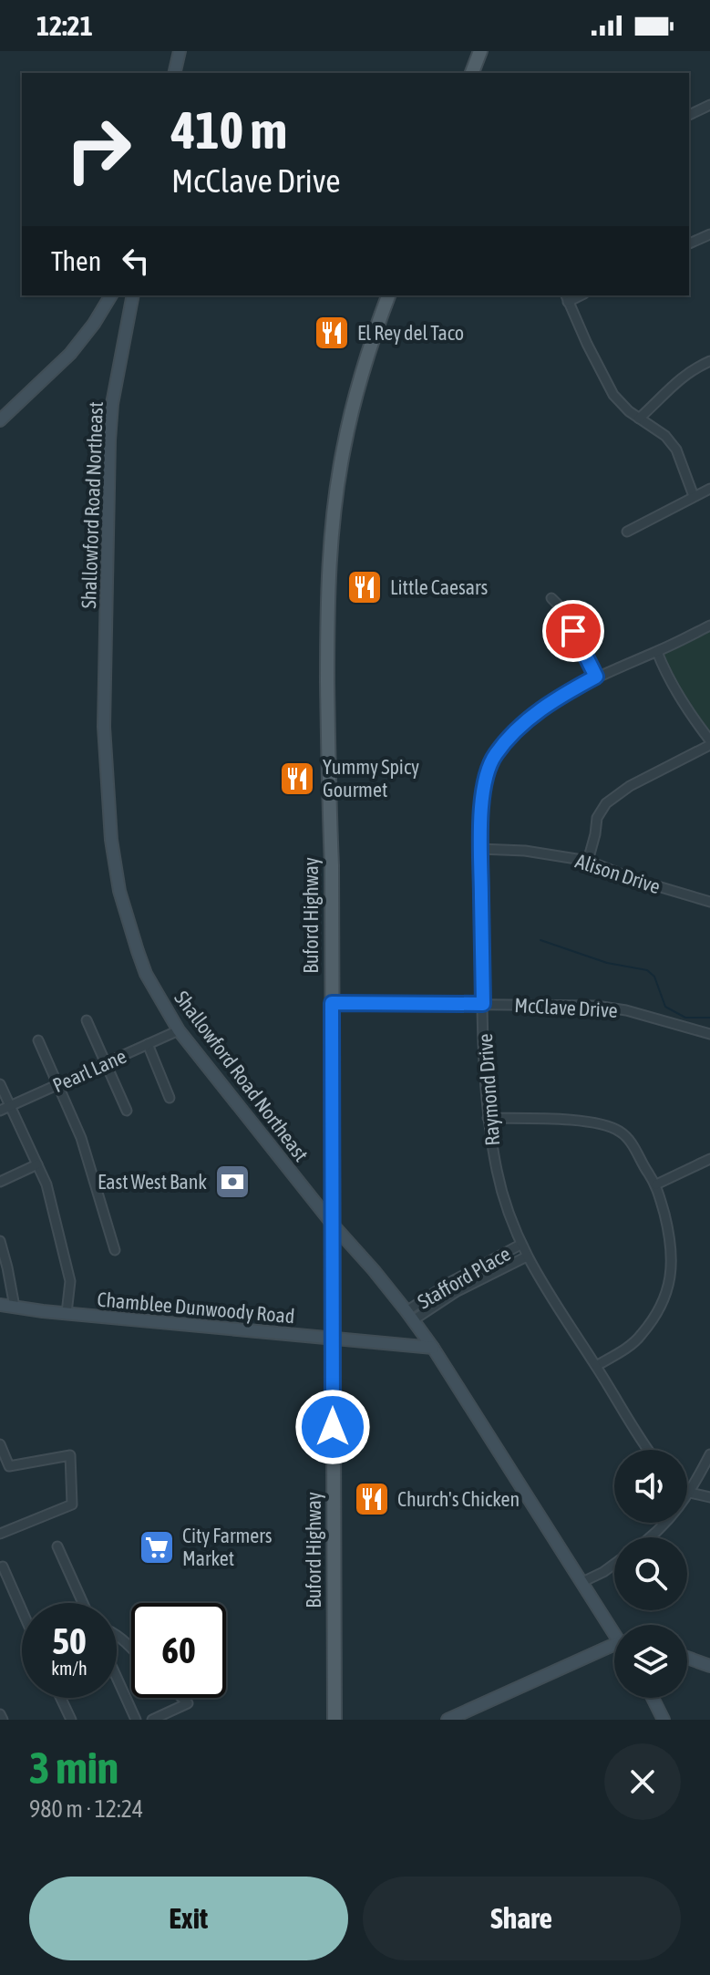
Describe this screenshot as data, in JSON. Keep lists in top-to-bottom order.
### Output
{
  "streets": {
    "main road": ["Buford Highway"],
    "street": [
      "Shallowford Road Northeast",
      "Alison Drive",
      "McClave Drive",
      "Pearl Lane",
      "Raymond Drive",
      "Stafford Place",
      "Chamblee Dunwoody Road"
    ]
  },
  "crossings": [
    ["Shallowford Road Northeast", "Buford Highway"],
    ["Shallowford Road Northeast", "Pearl Lane"],
    ["Shallowford Road Northeast", "Stafford Place"],
    ["Shallowford Road Northeast", "Chamblee Dunwoody Road"],
    ["Alison Drive", "Raymond Drive"],
    ["Buford Highway", "McClave Drive"],
    ["Buford Highway", "Chamblee Dunwoody Road"],
    ["McClave Drive", "Raymond Drive"],
    ["Raymond Drive", "Stafford Place"]
  ],
  "places": {
    "restaurant": [
      "El Rey del Taco",
      "Little Caesars",
      "Yummy Spicy Gourmet",
      "Church's Chicken"
    ],
    "bank": ["East West Bank"],
    "supermarket": ["City Farmers Market"]
  },
  "page": {
    "status": "12:21",
    "turn": ["410 m", "McClave Drive"],
    "then": "Then",
    "speed": "50 km/h",
    "limit": "60",
    "heading": ["3 min", "980 m · 12:24"],
    "buttons": ["Exit", "Share"]
  }
}
